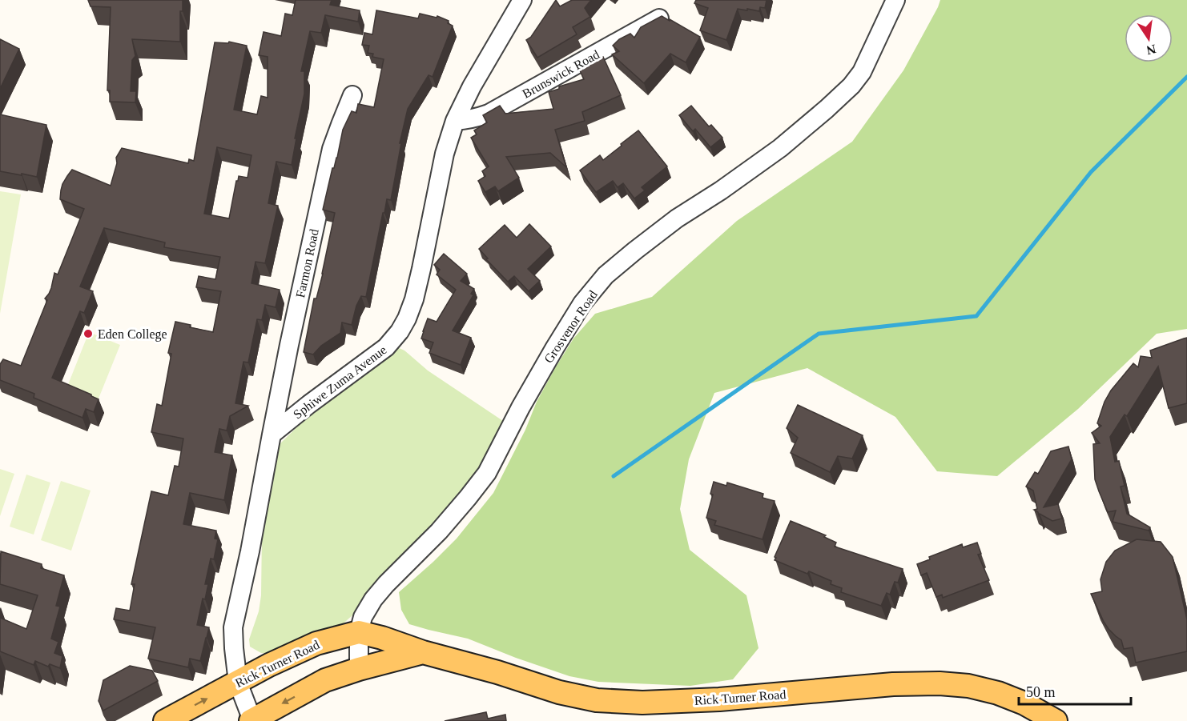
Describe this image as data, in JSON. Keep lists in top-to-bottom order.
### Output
{
  "streets": {
    "main road": ["Rick Turner Road"],
    "street": [
      "Brunswick Road",
      "Farmon Road",
      "Grosvenor Road",
      "Sphiwe Zuma Avenue"
    ]
  },
  "crossings": [
    ["Brunswick Road", "Sphiwe Zuma Avenue"],
    ["Farmon Road", "Sphiwe Zuma Avenue"],
    ["Grosvenor Road", "Rick Turner Road"]
  ],
  "places": ["Eden College"],
  "scale_bar": "50 m",
  "north": "bottom"
}
